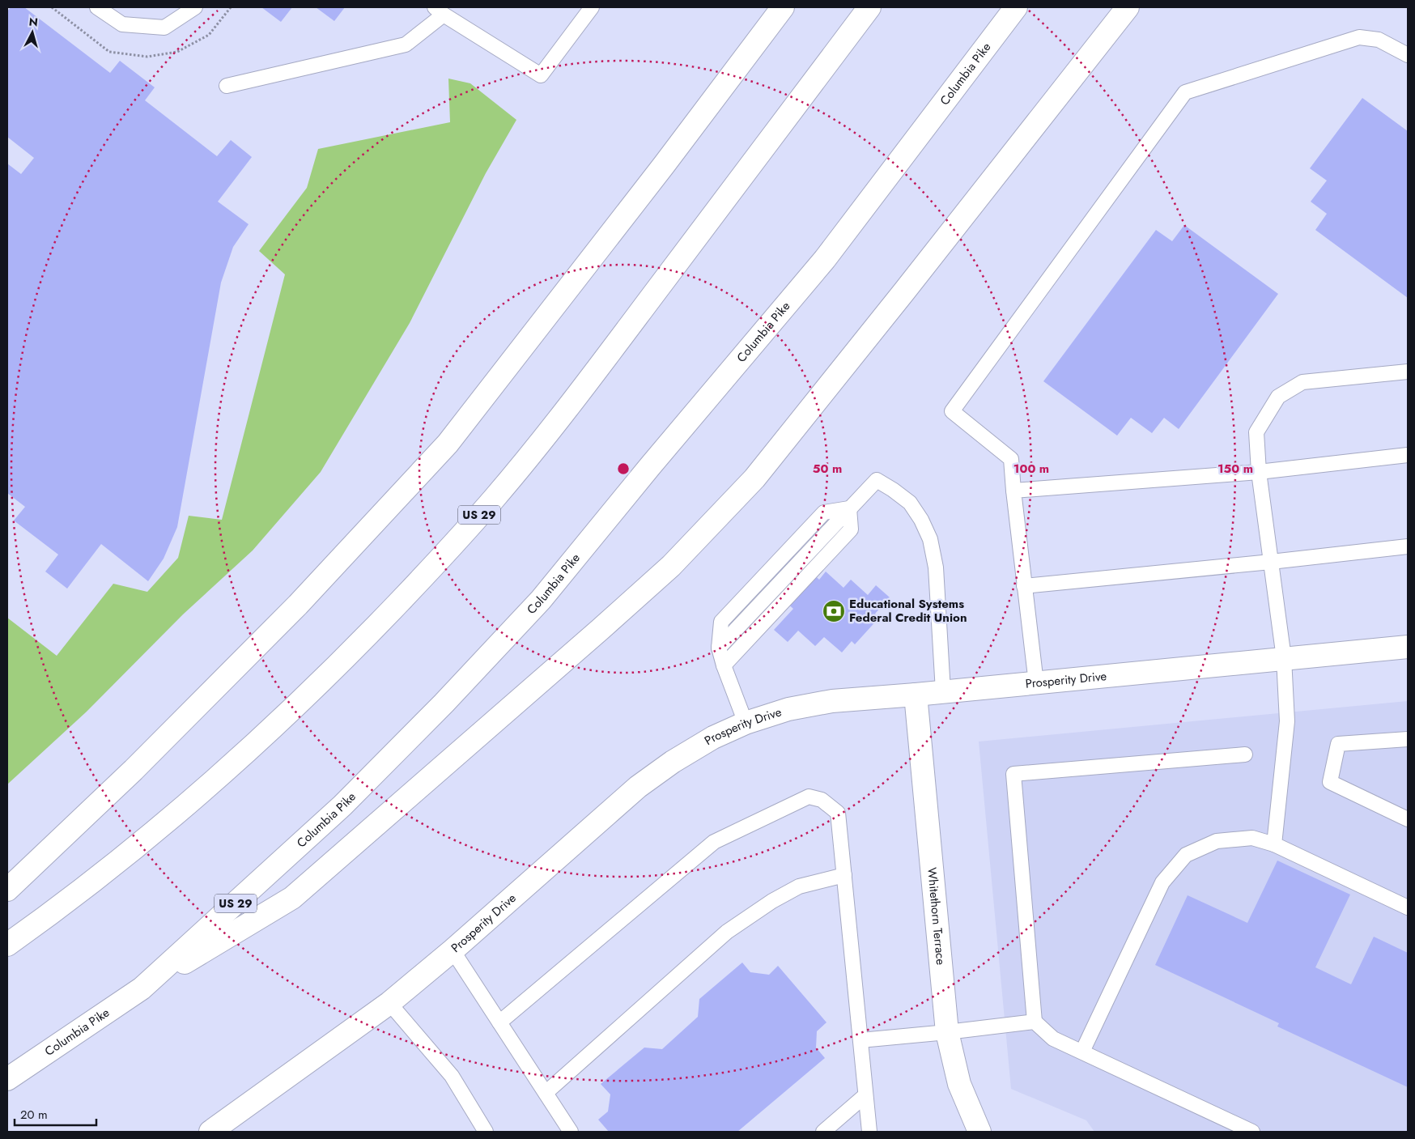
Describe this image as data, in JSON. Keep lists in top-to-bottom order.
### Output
{
  "streets": {
    "main road": [
      "Columbia Pike",
      "US 29",
      "Prosperity Drive",
      "Whitethorn Terrace"
    ]
  },
  "crossings": [
    ["Prosperity Drive", "Whitethorn Terrace"]
  ],
  "places": {
    "bank": ["Educational Systems Federal Credit Union"]
  },
  "scale_bar": "20 m",
  "north": "top",
  "rings": ["50 m", "100 m", "150 m"]
}
